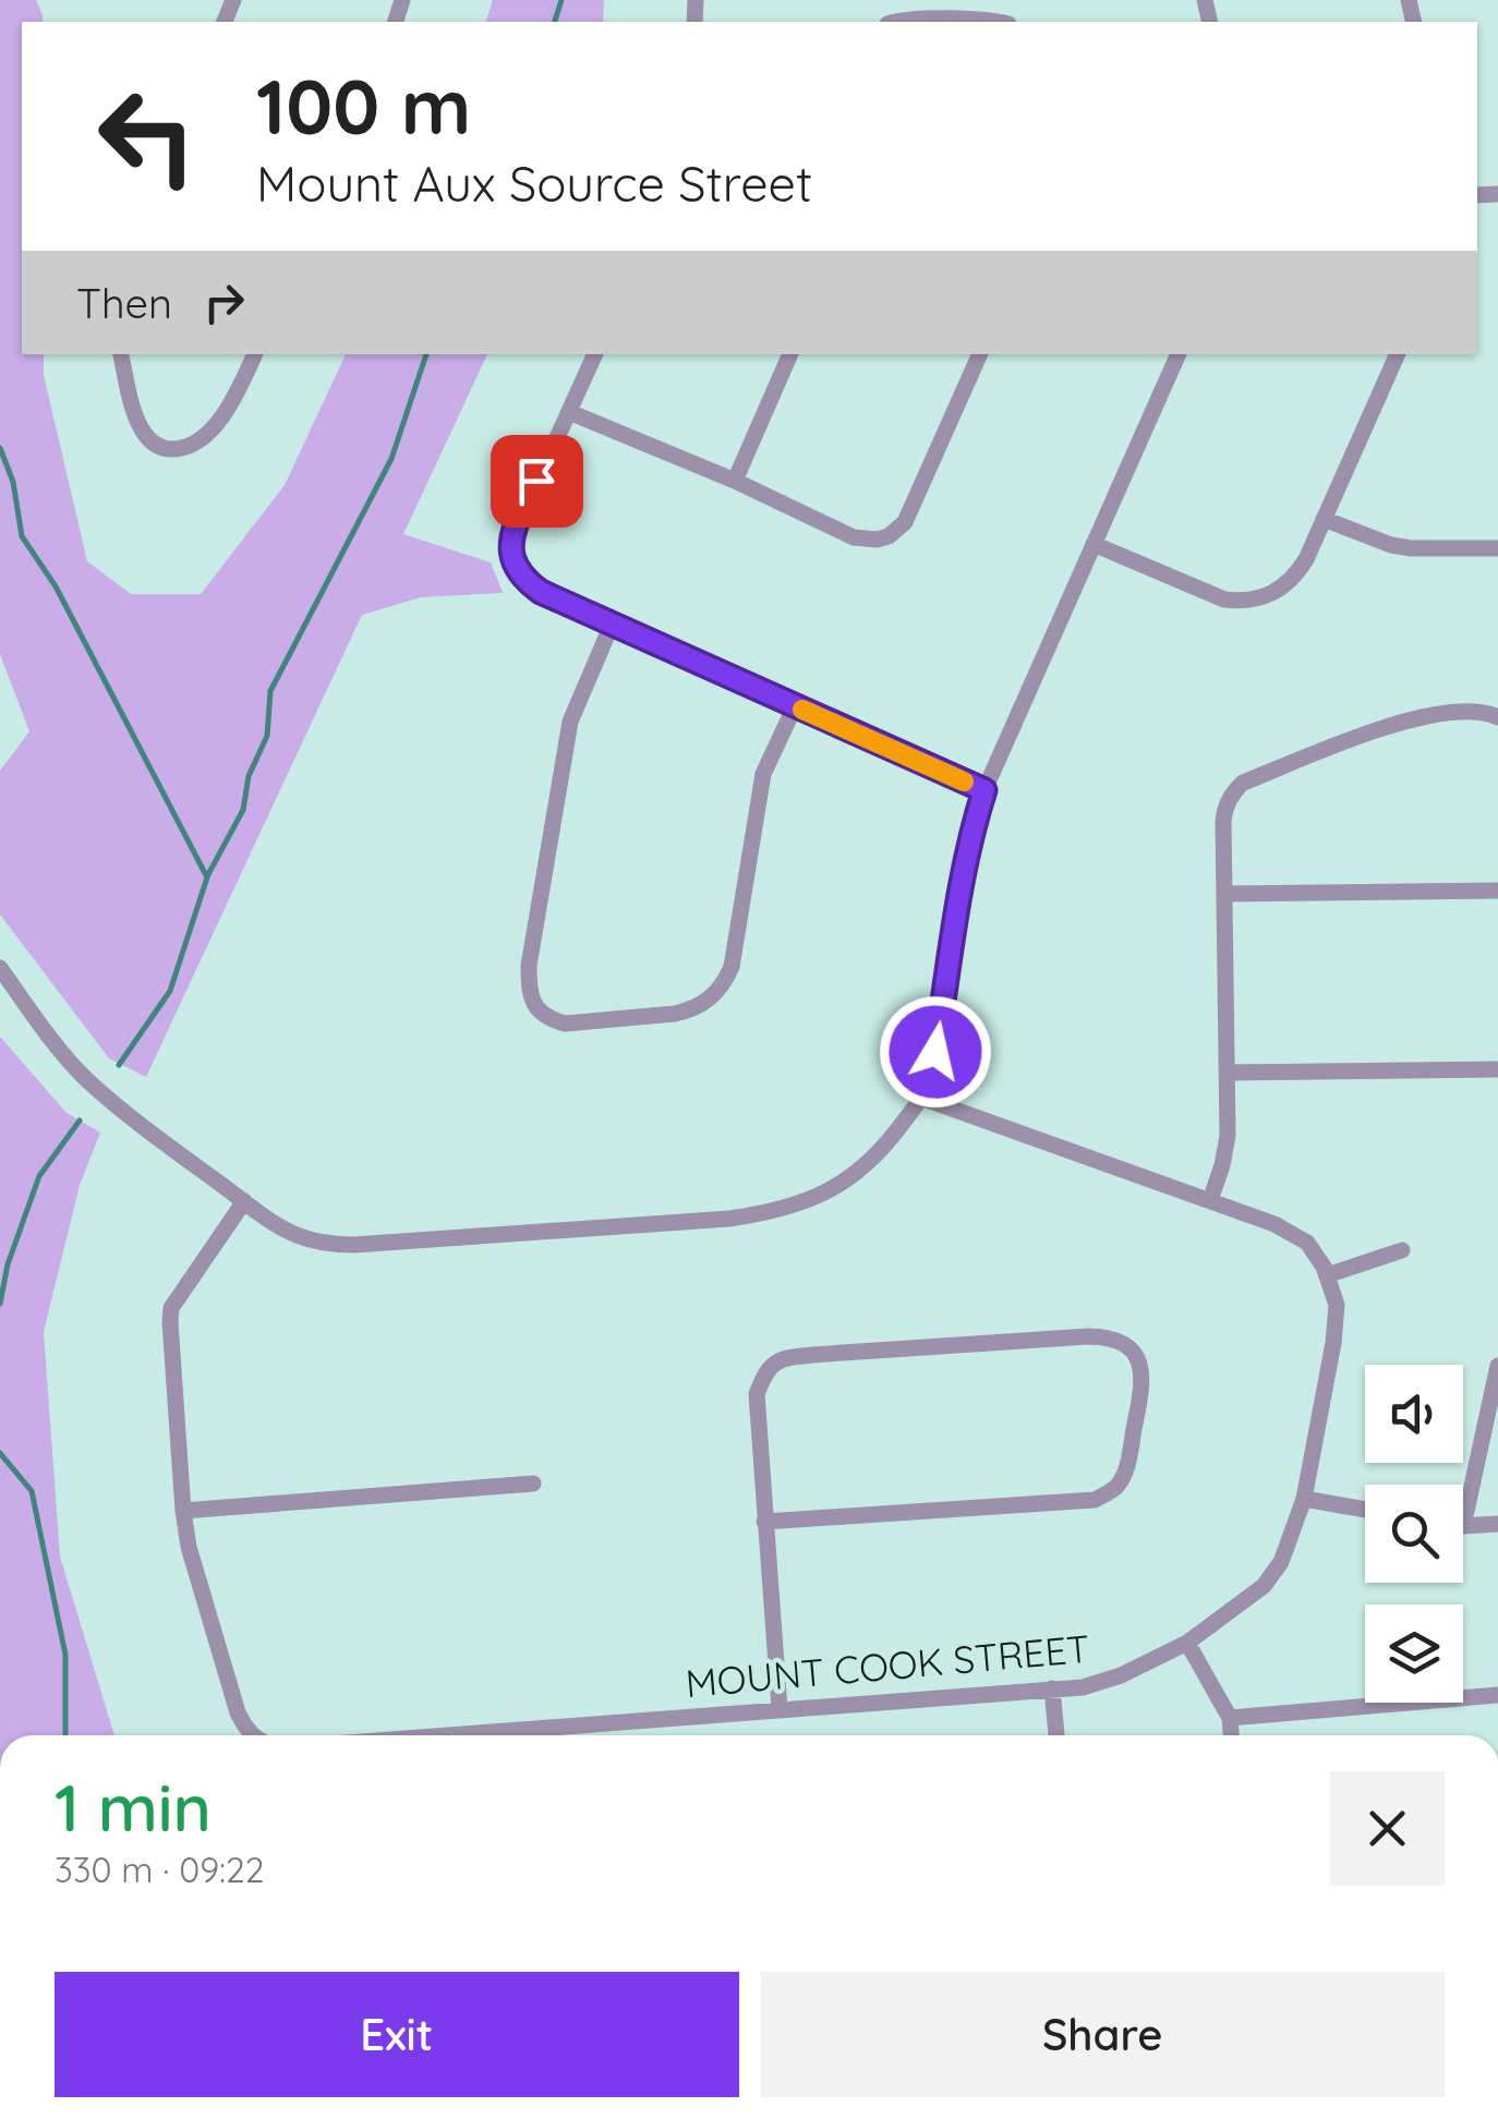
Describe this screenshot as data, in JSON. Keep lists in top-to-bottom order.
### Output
{
  "streets": {
    "street": ["MOUNT COOK STREET"]
  },
  "page": {
    "turn": ["100 m", "Mount Aux Source Street"],
    "then": "Then",
    "heading": ["1 min", "330 m · 09:22"],
    "buttons": ["Exit", "Share"]
  }
}
